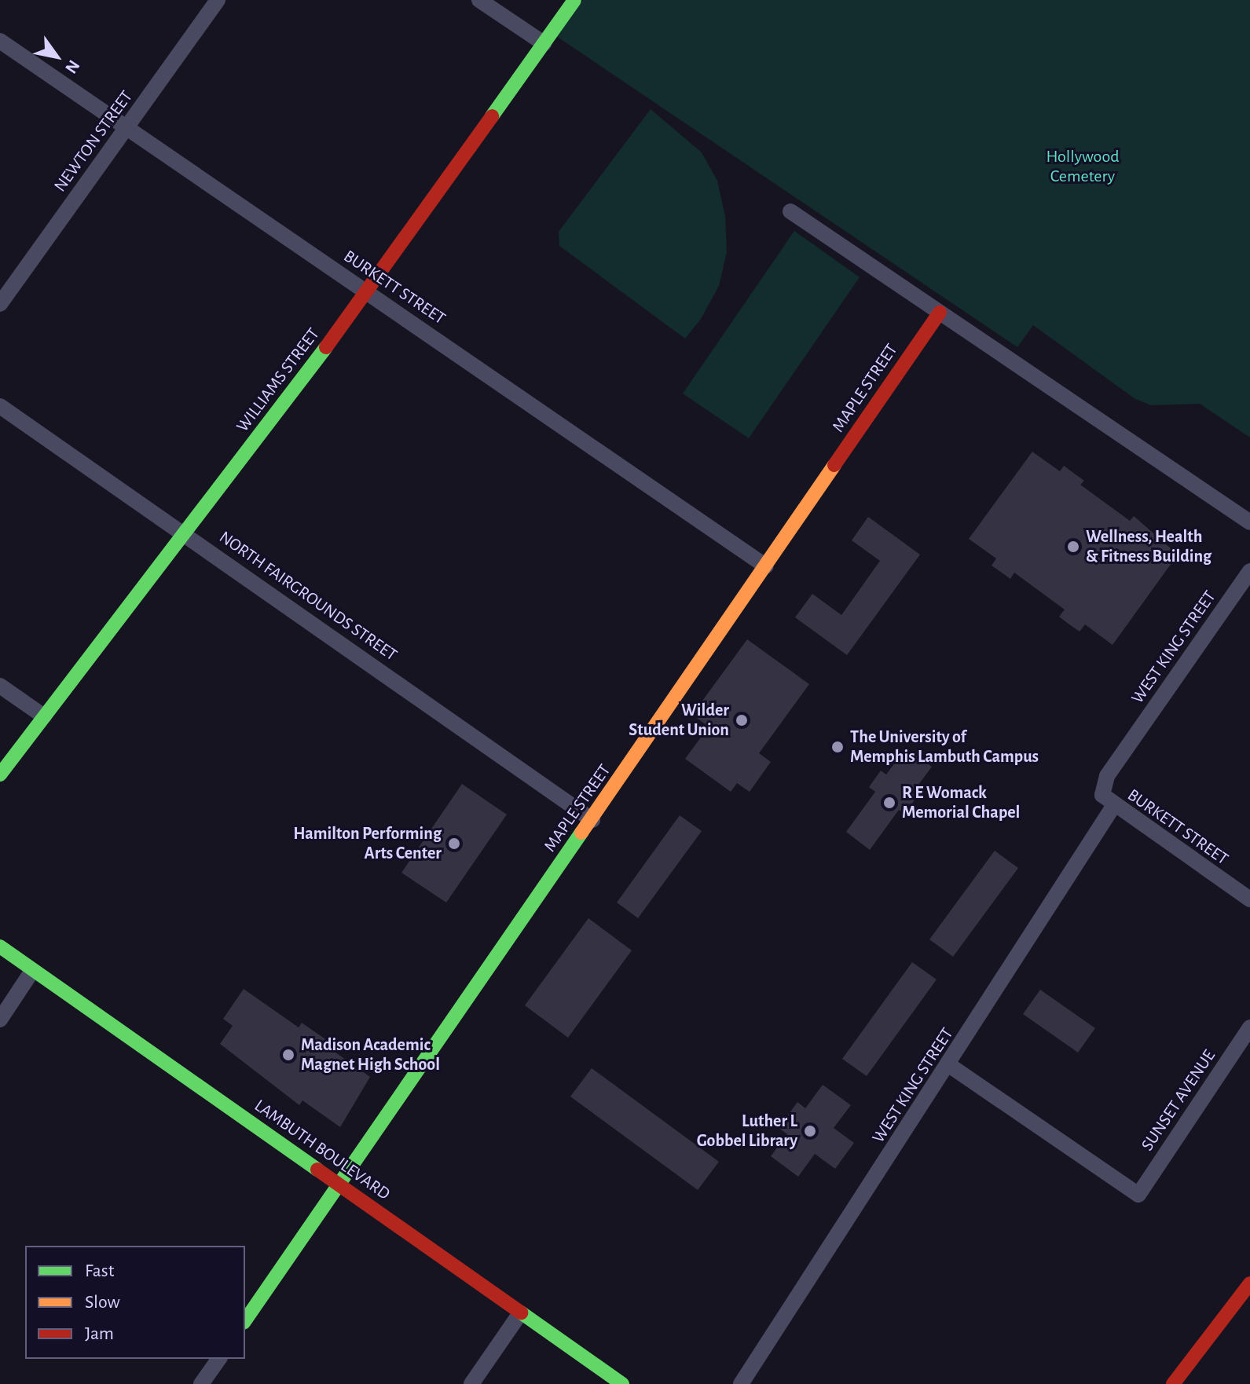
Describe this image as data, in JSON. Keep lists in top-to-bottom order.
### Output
{
  "streets": {
    "street": [
      "NEWTON STREET",
      "BURKETT STREET",
      "WILLIAMS STREET",
      "MAPLE STREET",
      "NORTH FAIRGROUNDS STREET",
      "WEST KING STREET",
      "SUNSET AVENUE",
      "LAMBUTH BOULEVARD"
    ]
  },
  "crossings": [
    ["NEWTON STREET", "BURKETT STREET"],
    ["BURKETT STREET", "WILLIAMS STREET"],
    ["BURKETT STREET", "MAPLE STREET"],
    ["BURKETT STREET", "WEST KING STREET"],
    ["WILLIAMS STREET", "NORTH FAIRGROUNDS STREET"],
    ["MAPLE STREET", "NORTH FAIRGROUNDS STREET"],
    ["MAPLE STREET", "LAMBUTH BOULEVARD"],
    ["WEST KING STREET", "SUNSET AVENUE"]
  ],
  "parks": ["Hollywood Cemetery"],
  "places": [
    "Wellness, Health & Fitness Building",
    "Wilder Student Union",
    "The University of Memphis Lambuth Campus",
    "R E Womack Memorial Chapel",
    "Hamilton Performing Arts Center",
    "Madison Academic Magnet High School",
    "Luther L Gobbel Library"
  ],
  "legend": ["Fast", "Slow", "Jam"],
  "north": "bottom right"
}
